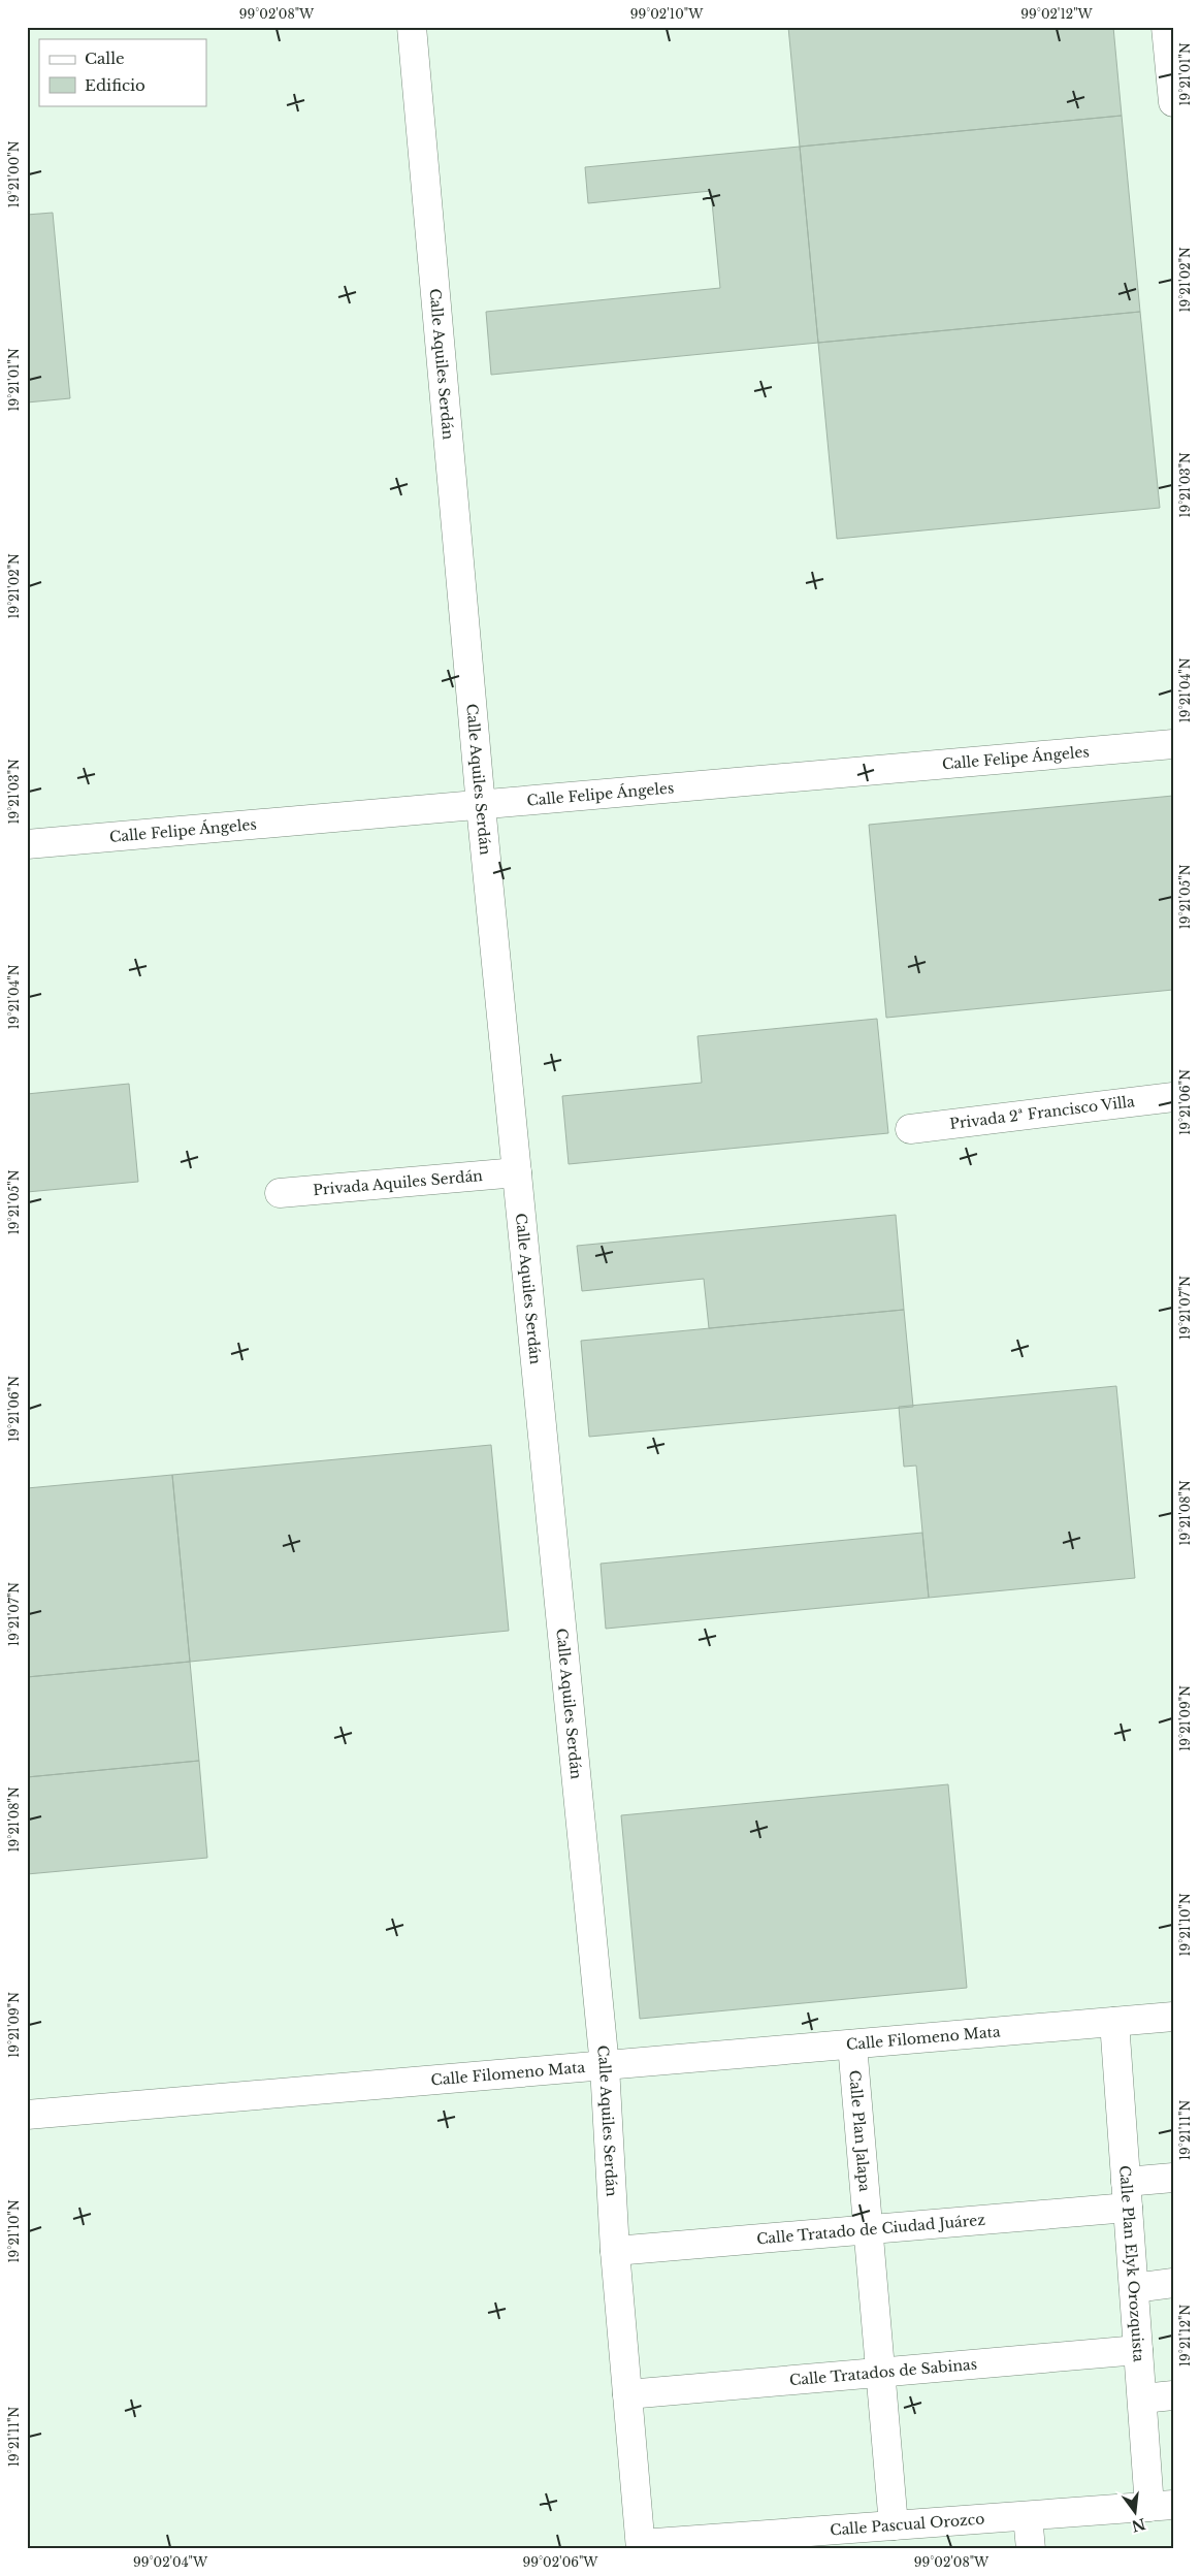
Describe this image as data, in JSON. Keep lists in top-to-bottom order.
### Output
{
  "streets": {
    "street": [
      "Calle Aquiles Serdán",
      "Calle Felipe Ángeles",
      "Privada 2ª Francisco Villa",
      "Privada Aquiles Serdán",
      "Calle Filomeno Mata",
      "Calle Plan Jalapa",
      "Calle Tratado de Ciudad Juárez",
      "Calle Plan Elyk Orozquista",
      "Calle Tratados de Sabinas",
      "Calle Pascual Orozco"
    ]
  },
  "crossings": [
    ["Calle Aquiles Serdán", "Calle Felipe Ángeles"],
    ["Calle Aquiles Serdán", "Privada Aquiles Serdán"],
    ["Calle Aquiles Serdán", "Calle Filomeno Mata"],
    ["Calle Aquiles Serdán", "Calle Tratado de Ciudad Juárez"],
    ["Calle Aquiles Serdán", "Calle Tratados de Sabinas"],
    ["Calle Aquiles Serdán", "Calle Pascual Orozco"],
    ["Calle Filomeno Mata", "Calle Plan Jalapa"],
    ["Calle Filomeno Mata", "Calle Plan Elyk Orozquista"],
    ["Calle Plan Jalapa", "Calle Tratado de Ciudad Juárez"],
    ["Calle Plan Jalapa", "Calle Tratados de Sabinas"],
    ["Calle Plan Jalapa", "Calle Pascual Orozco"],
    ["Calle Tratado de Ciudad Juárez", "Calle Plan Elyk Orozquista"],
    ["Calle Plan Elyk Orozquista", "Calle Tratados de Sabinas"],
    ["Calle Plan Elyk Orozquista", "Calle Pascual Orozco"]
  ],
  "legend": ["Calle", "Edificio"],
  "north": "bottom",
  "coordinates": [
    "99°02'08\"W",
    "99°02'10\"W",
    "99°02'12\"W",
    "19°21'01\"N",
    "19°21'00\"N",
    "19°21'02\"N",
    "19°21'03\"N",
    "19°21'04\"N",
    "19°21'05\"N",
    "19°21'06\"N",
    "19°21'07\"N",
    "19°21'08\"N",
    "19°21'09\"N",
    "19°21'10\"N",
    "19°21'11\"N",
    "19°21'12\"N",
    "99°02'04\"W",
    "99°02'06\"W"
  ]
}
